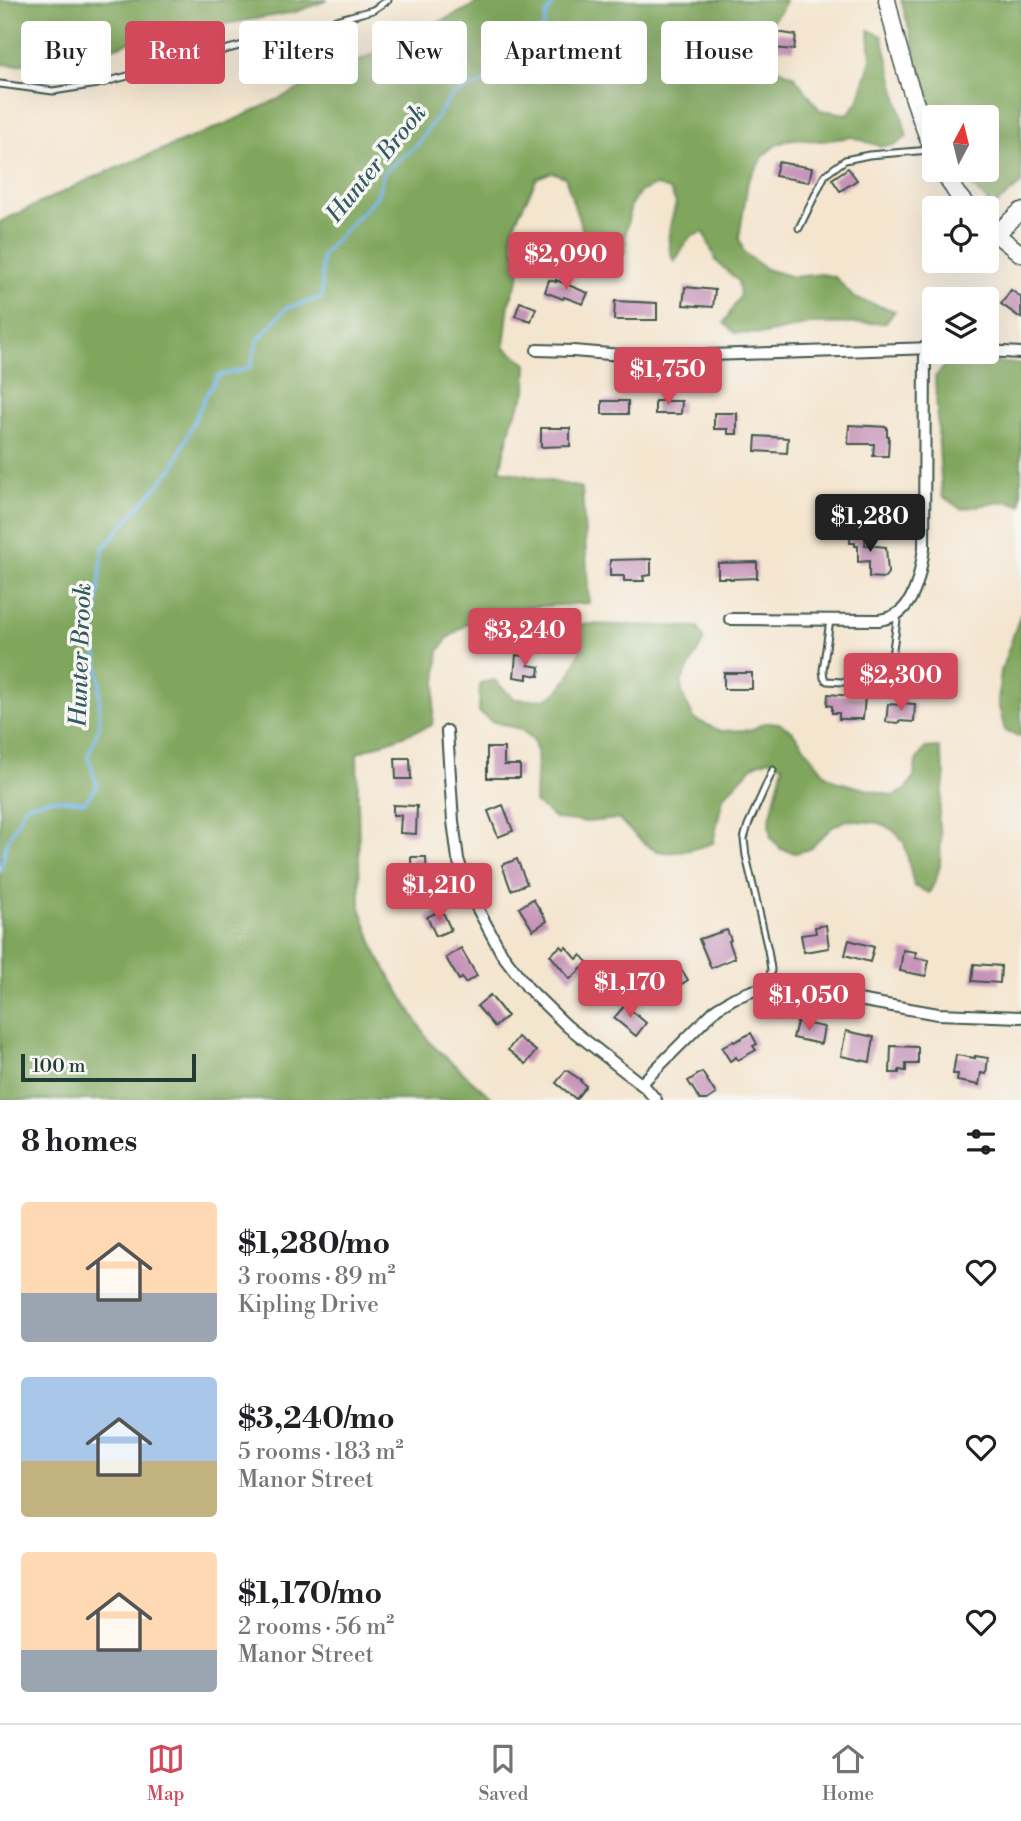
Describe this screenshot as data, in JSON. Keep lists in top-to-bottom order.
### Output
{
  "water": ["Hunter Brook"],
  "scale_bar": "100 m",
  "north": "top",
  "page": {
    "chip": [
      "Buy",
      "Rent",
      "Filters",
      "New",
      "Apartment",
      "House"
    ],
    "price": [
      "$2,090",
      "$1,750",
      "$1,280",
      "$3,240",
      "$2,300",
      "$1,210",
      "$1,170",
      "$1,050"
    ],
    "scale": "100 m",
    "heading": "8 homes",
    "list": [
      {
        "name": "$1,280/mo",
        "note": "3 rooms · 89 m² · Kipling Drive"
      },
      {
        "name": "$3,240/mo",
        "note": "5 rooms · 183 m² · Manor Street"
      },
      {
        "name": "$1,170/mo",
        "note": "2 rooms · 56 m² · Manor Street"
      }
    ],
    "tabs": ["Map", "Saved", "Home"]
  }
}
